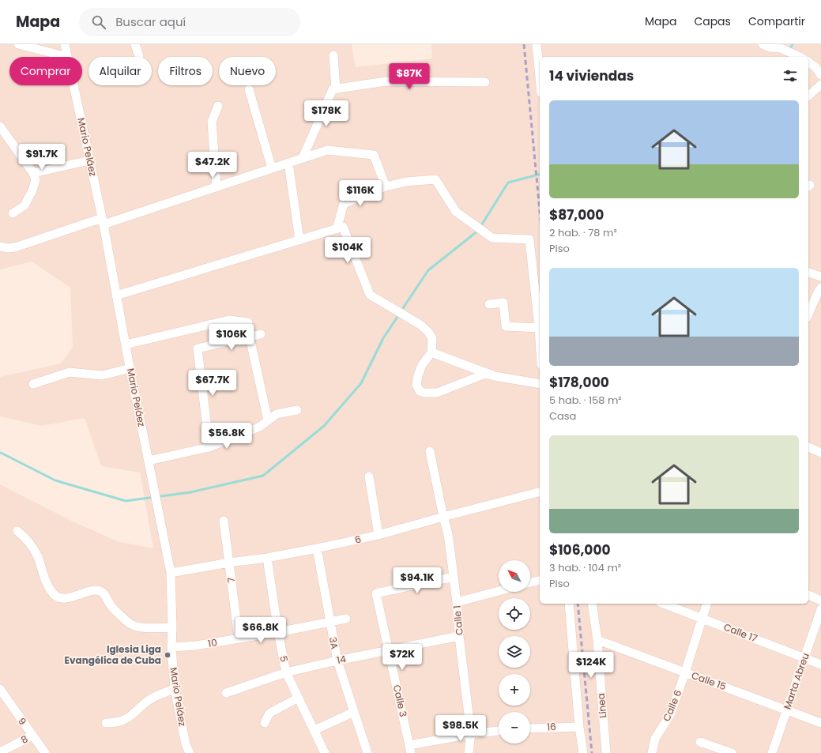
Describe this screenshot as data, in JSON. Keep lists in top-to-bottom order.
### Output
{
  "streets": {
    "street": [
      "Mario Peláez",
      "6",
      "7",
      "Calle 1",
      "Calle 17",
      "10",
      "3A",
      "5",
      "14",
      "Calle 15",
      "Marta Abreu",
      "Calle 3",
      "Línea",
      "Calle 6",
      "9",
      "16",
      "8"
    ]
  },
  "crossings": [
    ["Mario Peláez", "6"],
    ["Mario Peláez", "10"],
    ["6", "7"],
    ["6", "Calle 1"],
    ["6", "3A"],
    ["6", "5"],
    ["7", "10"],
    ["Calle 1", "14"],
    ["Calle 1", "Calle 3"],
    ["Calle 17", "Marta Abreu"],
    ["Calle 17", "Calle 6"],
    ["10", "3A"],
    ["10", "5"],
    ["3A", "14"],
    ["5", "14"],
    ["14", "Calle 3"],
    ["Calle 15", "Marta Abreu"],
    ["Calle 15", "Línea"],
    ["Calle 15", "Calle 6"],
    ["9", "8"]
  ],
  "places": ["Iglesia Liga Evangélica de Cuba"],
  "north": "top left",
  "page": {
    "header": "Mapa",
    "search": "Buscar aquí",
    "nav": ["Mapa", "Capas", "Compartir"],
    "chip": [
      "Comprar",
      "Alquilar",
      "Filtros",
      "Nuevo"
    ],
    "heading": "14 viviendas",
    "price": [
      "$87K",
      "$178K",
      "$91.7K",
      "$47.2K",
      "$116K",
      "$104K",
      "$106K",
      "$67.7K",
      "$56.8K",
      "$94.1K",
      "$66.8K",
      "$72K",
      "$124K",
      "$98.5K"
    ],
    "list": [
      {
        "name": "$87,000",
        "note": "2 hab. · 78 m² · Piso"
      },
      {
        "name": "$178,000",
        "note": "5 hab. · 158 m² · Casa"
      },
      {
        "name": "$106,000",
        "note": "3 hab. · 104 m² · Piso"
      }
    ],
    "map_buttons": ["+", "−"]
  }
}
